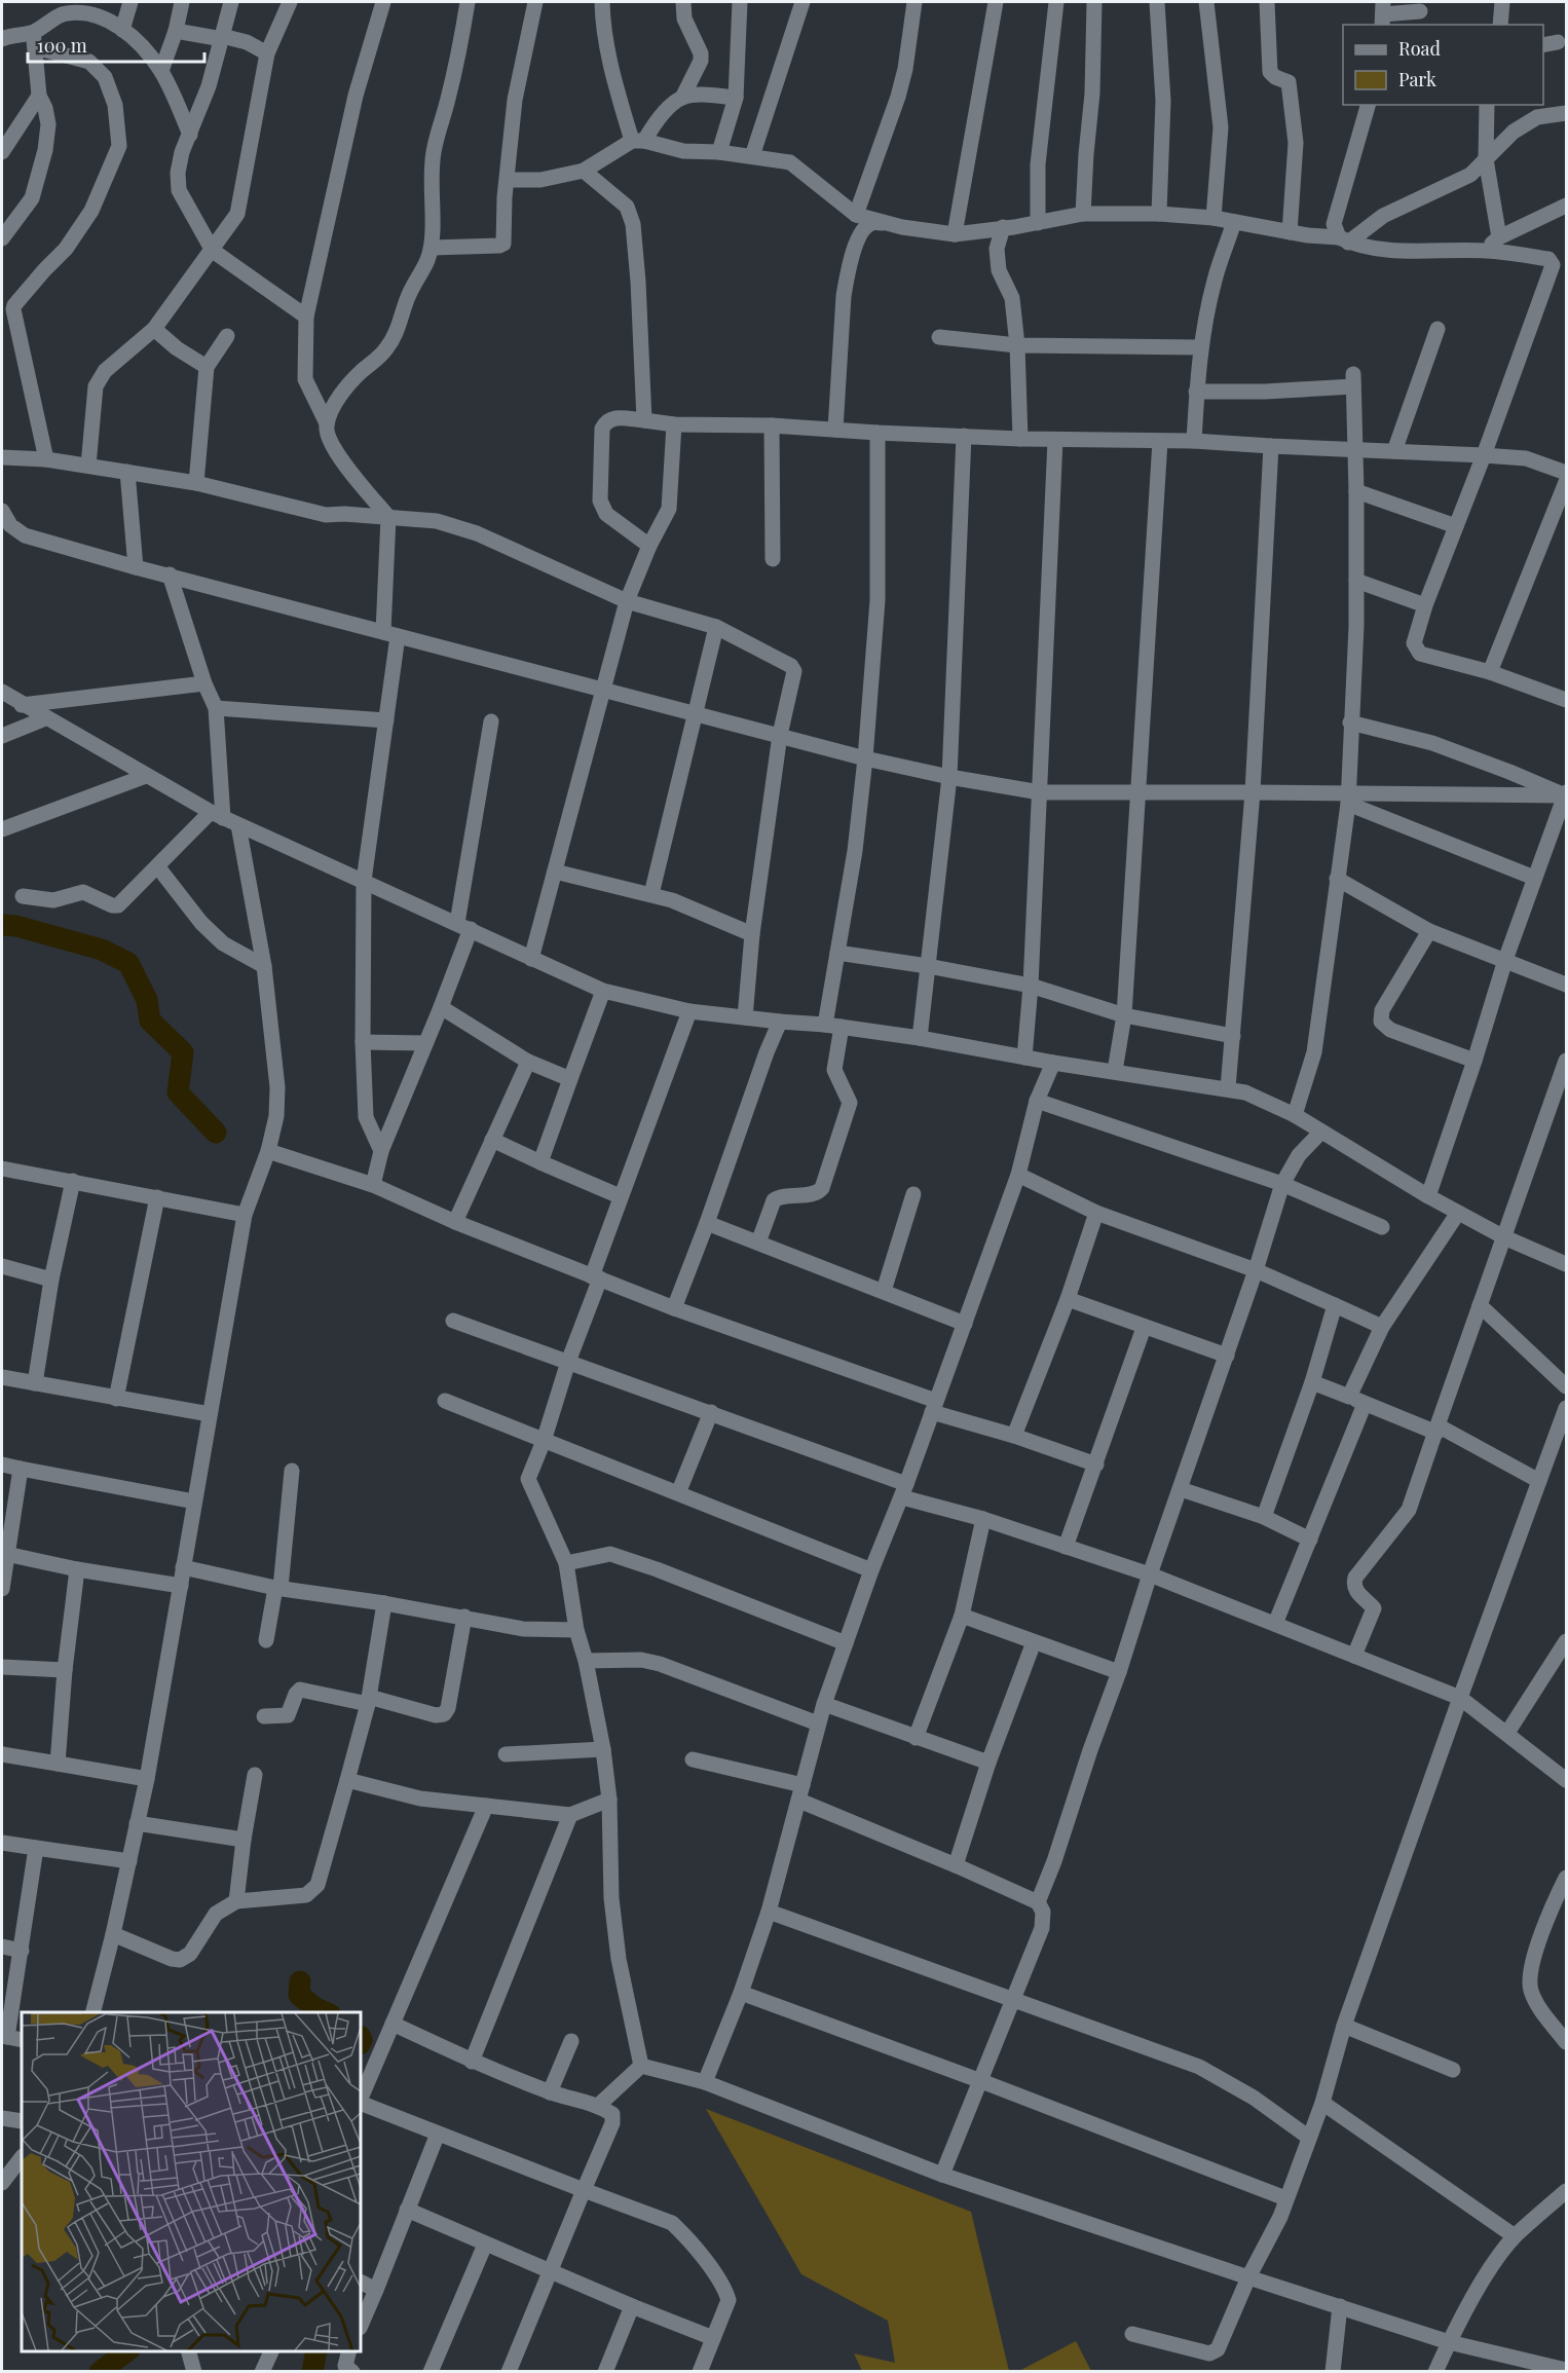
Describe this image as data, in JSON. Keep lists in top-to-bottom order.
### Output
{
  "legend": ["Road", "Park"],
  "scale_bar": "100 m"
}
